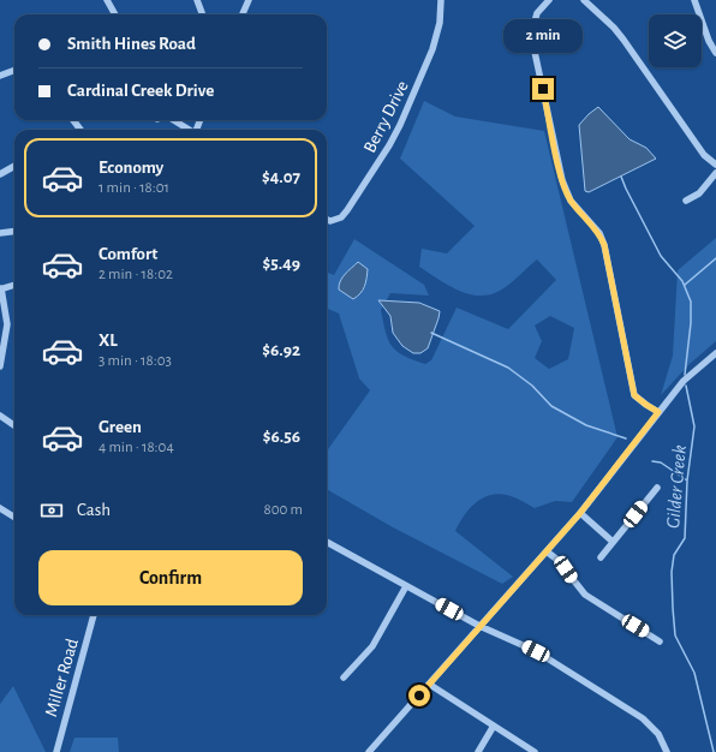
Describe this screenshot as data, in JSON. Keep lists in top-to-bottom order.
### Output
{
  "streets": {
    "street": ["Berry Drive", "Miller Road"]
  },
  "water": ["Gilder Creek"],
  "page": {
    "banner": ["Smith Hines Road", "Cardinal Creek Drive"],
    "bubble": "2 min",
    "list": [
      {
        "name": "Economy",
        "note": "1 min · 18:01",
        "value": "$4.07"
      },
      {
        "name": "Comfort",
        "note": "2 min · 18:02",
        "value": "$5.49"
      },
      {
        "name": "XL",
        "note": "3 min · 18:03",
        "value": "$6.92"
      },
      {
        "name": "Green",
        "note": "4 min · 18:04",
        "value": "$6.56"
      }
    ],
    "pay": ["Cash", "800 m"],
    "buttons": "Confirm"
  }
}
